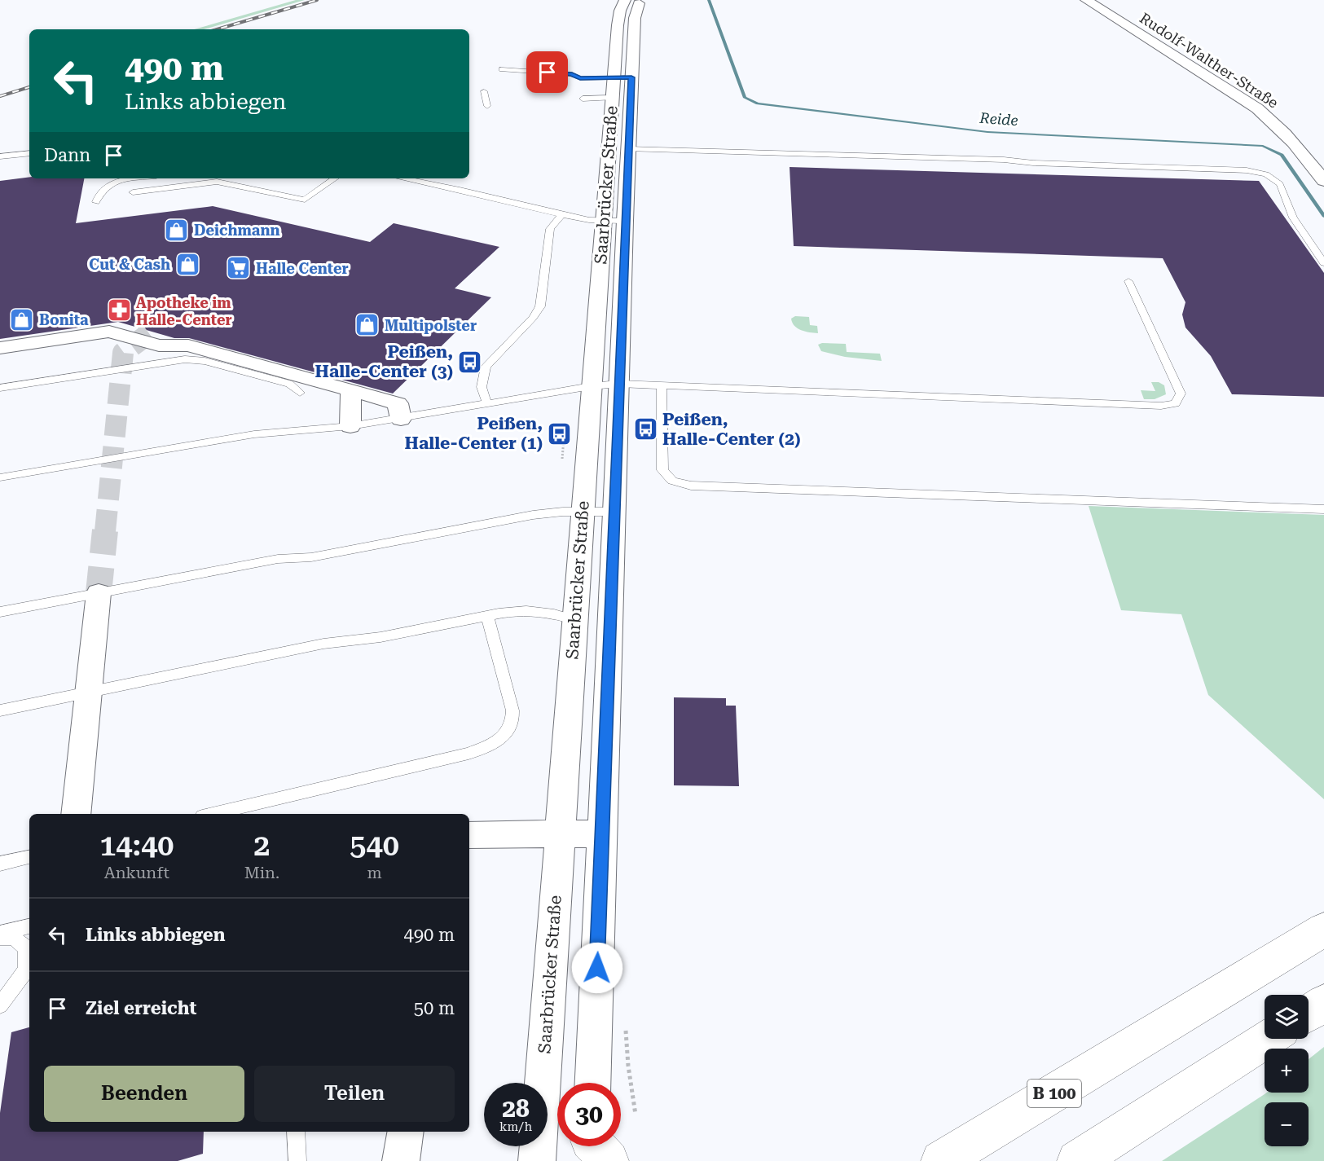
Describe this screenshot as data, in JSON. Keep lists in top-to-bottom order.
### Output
{
  "streets": {
    "main road": ["B 100"],
    "street": ["Rudolf-Walther-Straße", "Saarbrücker Straße"]
  },
  "water": ["Reide"],
  "places": {
    "shop": [
      "Deichmann",
      "Cut & Cash",
      "Bonita",
      "Multipolster"
    ],
    "supermarket": ["Halle Center"],
    "pharmacy": ["Apotheke im Halle-Center"],
    "bus stop": ["Peißen, Halle-Center (3)", "Peißen, Halle-Center (2)", "Peißen, Halle-Center (1)"]
  },
  "page": {
    "turn": ["490 m", "Links abbiegen"],
    "then": "Dann",
    "eta": [
      "14:40",
      "Ankunft",
      "2",
      "Min.",
      "540",
      "m"
    ],
    "list": [
      {
        "name": "Links abbiegen",
        "value": "490 m"
      },
      {
        "name": "Ziel erreicht",
        "value": "50 m"
      }
    ],
    "map_buttons": ["+", "−"],
    "buttons": ["Beenden", "Teilen"],
    "speed": "28 km/h",
    "limit": "30"
  }
}
